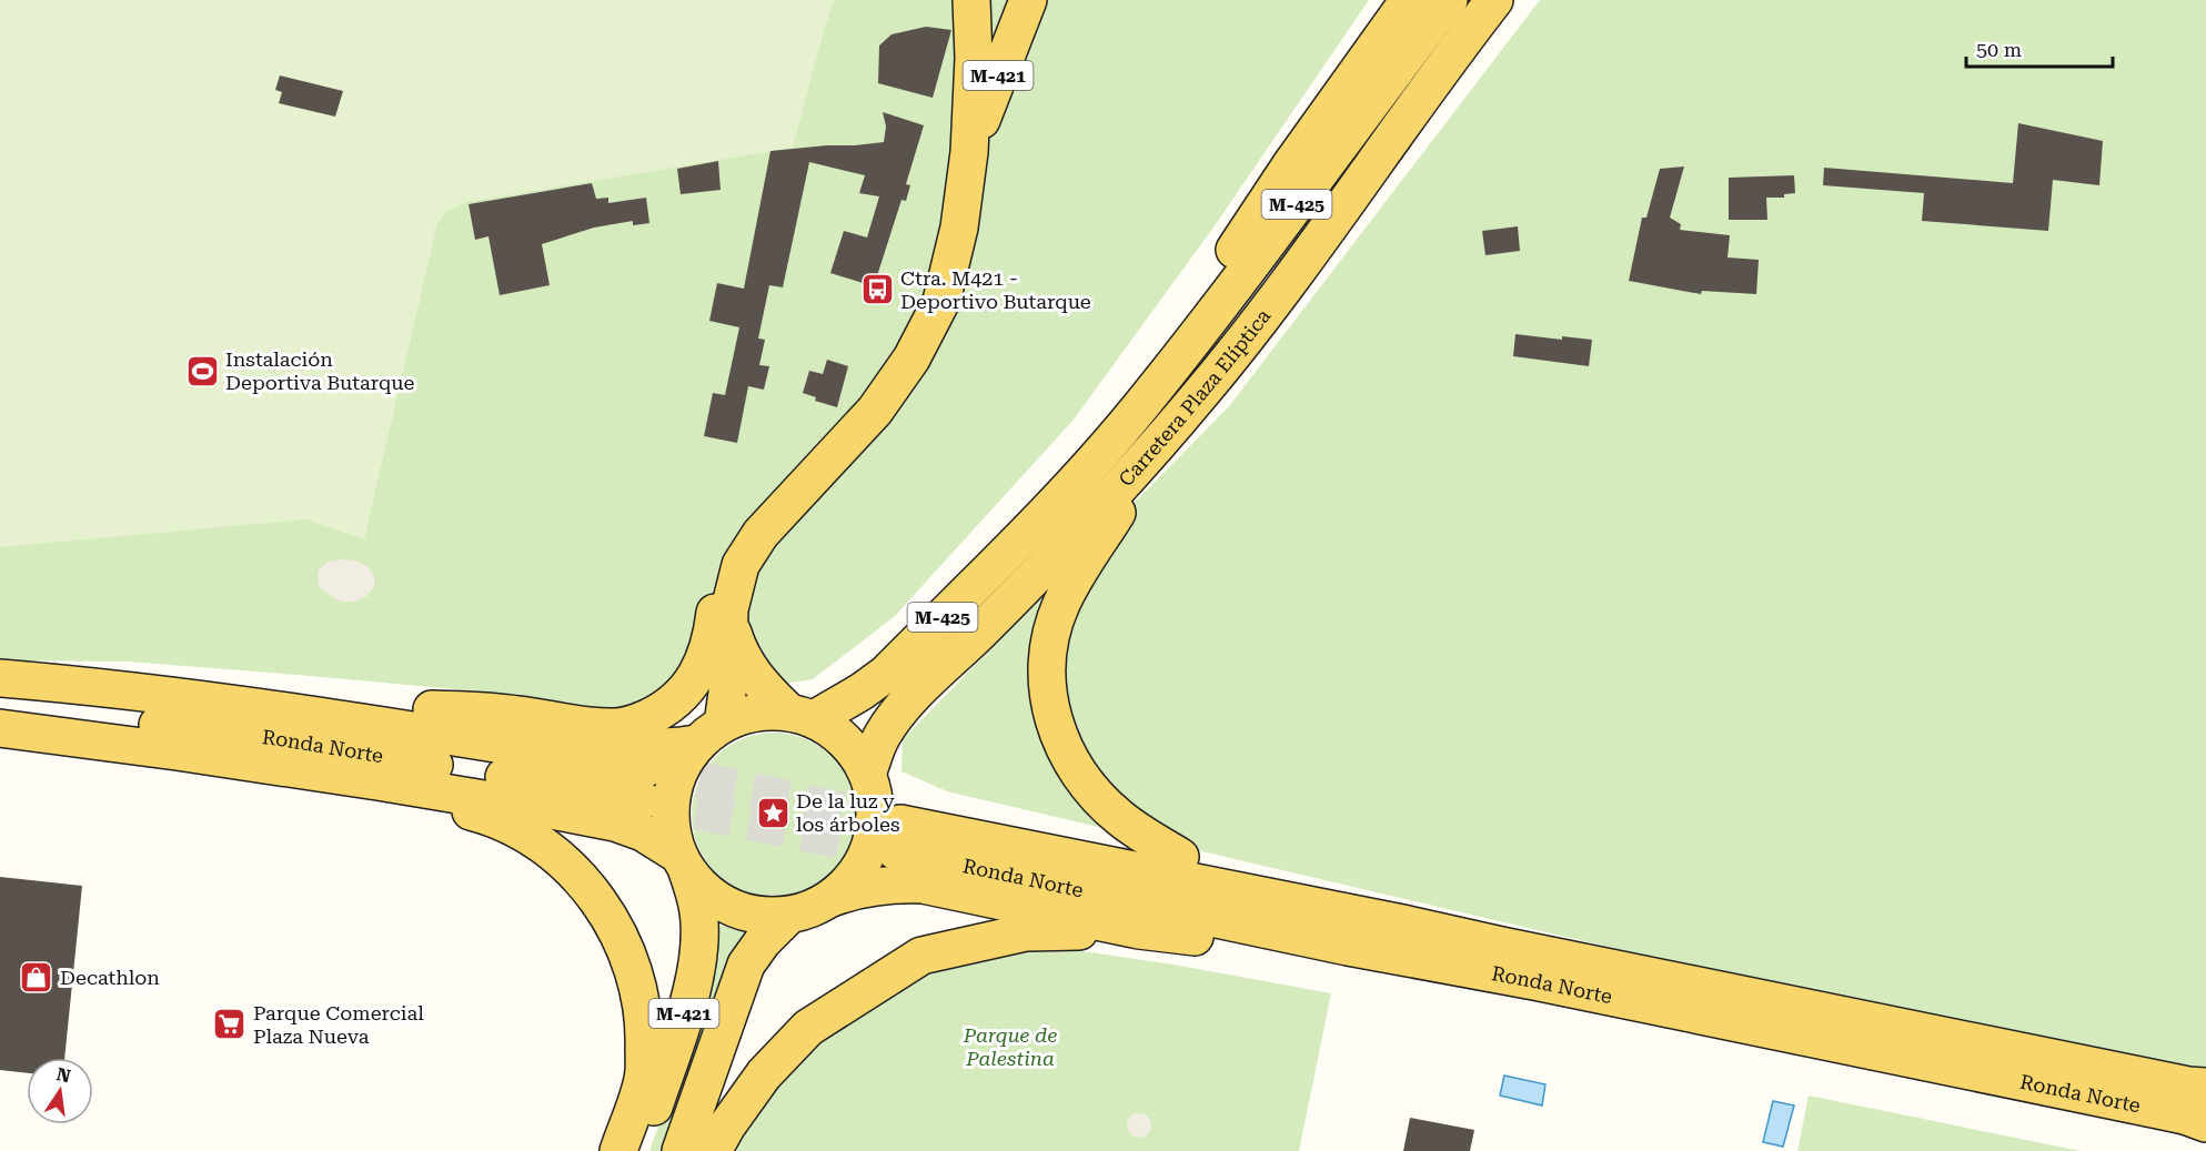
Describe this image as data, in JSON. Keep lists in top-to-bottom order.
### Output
{
  "streets": {
    "main road": [
      "M-421",
      "M-425",
      "Carretera Plaza Elíptica",
      "Ronda Norte"
    ]
  },
  "crossings": [
    ["M-421", "Carretera Plaza Elíptica"],
    ["M-421", "Ronda Norte"],
    ["Carretera Plaza Elíptica", "Ronda Norte"]
  ],
  "parks": ["Parque de Palestina"],
  "places": {
    "bus stop": ["Ctra. M421 - Deportivo Butarque"],
    "sports": ["Instalación Deportiva Butarque"],
    "place": ["De la luz y los árboles"],
    "shop": ["Decathlon"],
    "supermarket": ["Parque Comercial Plaza Nueva"]
  },
  "scale_bar": "50 m",
  "north": "top"
}
